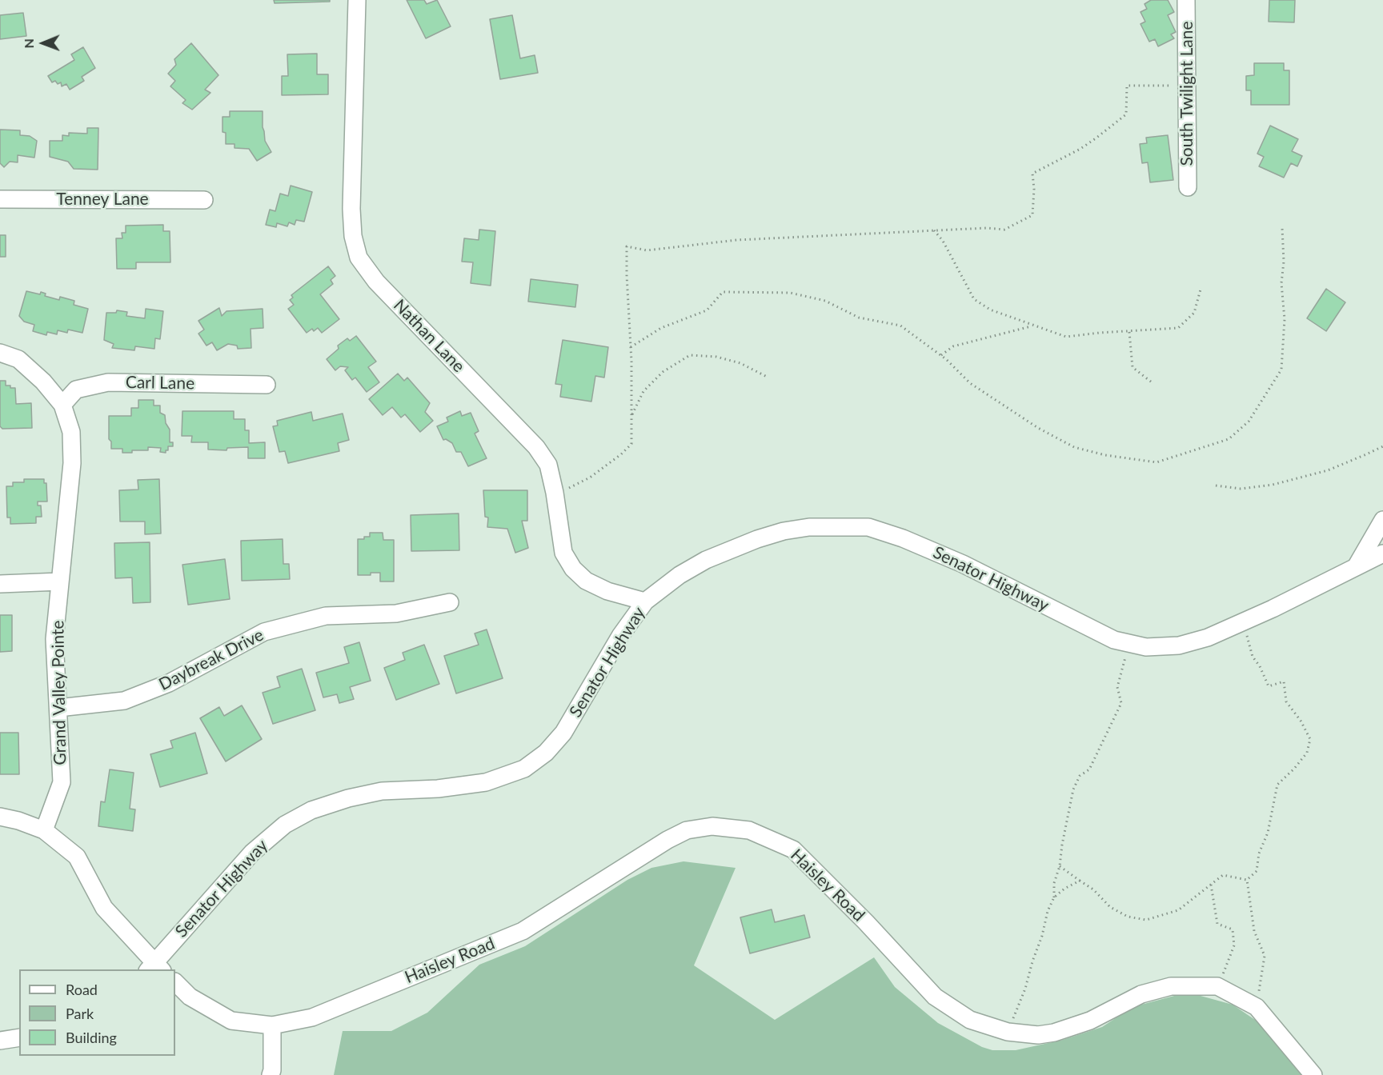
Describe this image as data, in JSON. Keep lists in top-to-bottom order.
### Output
{
  "streets": {
    "street": [
      "South Twilight Lane",
      "Tenney Lane",
      "Nathan Lane",
      "Carl Lane",
      "Senator Highway",
      "Daybreak Drive",
      "Grand Valley Pointe",
      "Haisley Road"
    ]
  },
  "crossings": [
    ["Nathan Lane", "Senator Highway"],
    ["Carl Lane", "Grand Valley Pointe"],
    ["Daybreak Drive", "Grand Valley Pointe"]
  ],
  "legend": ["Road", "Park", "Building"],
  "north": "left"
}
